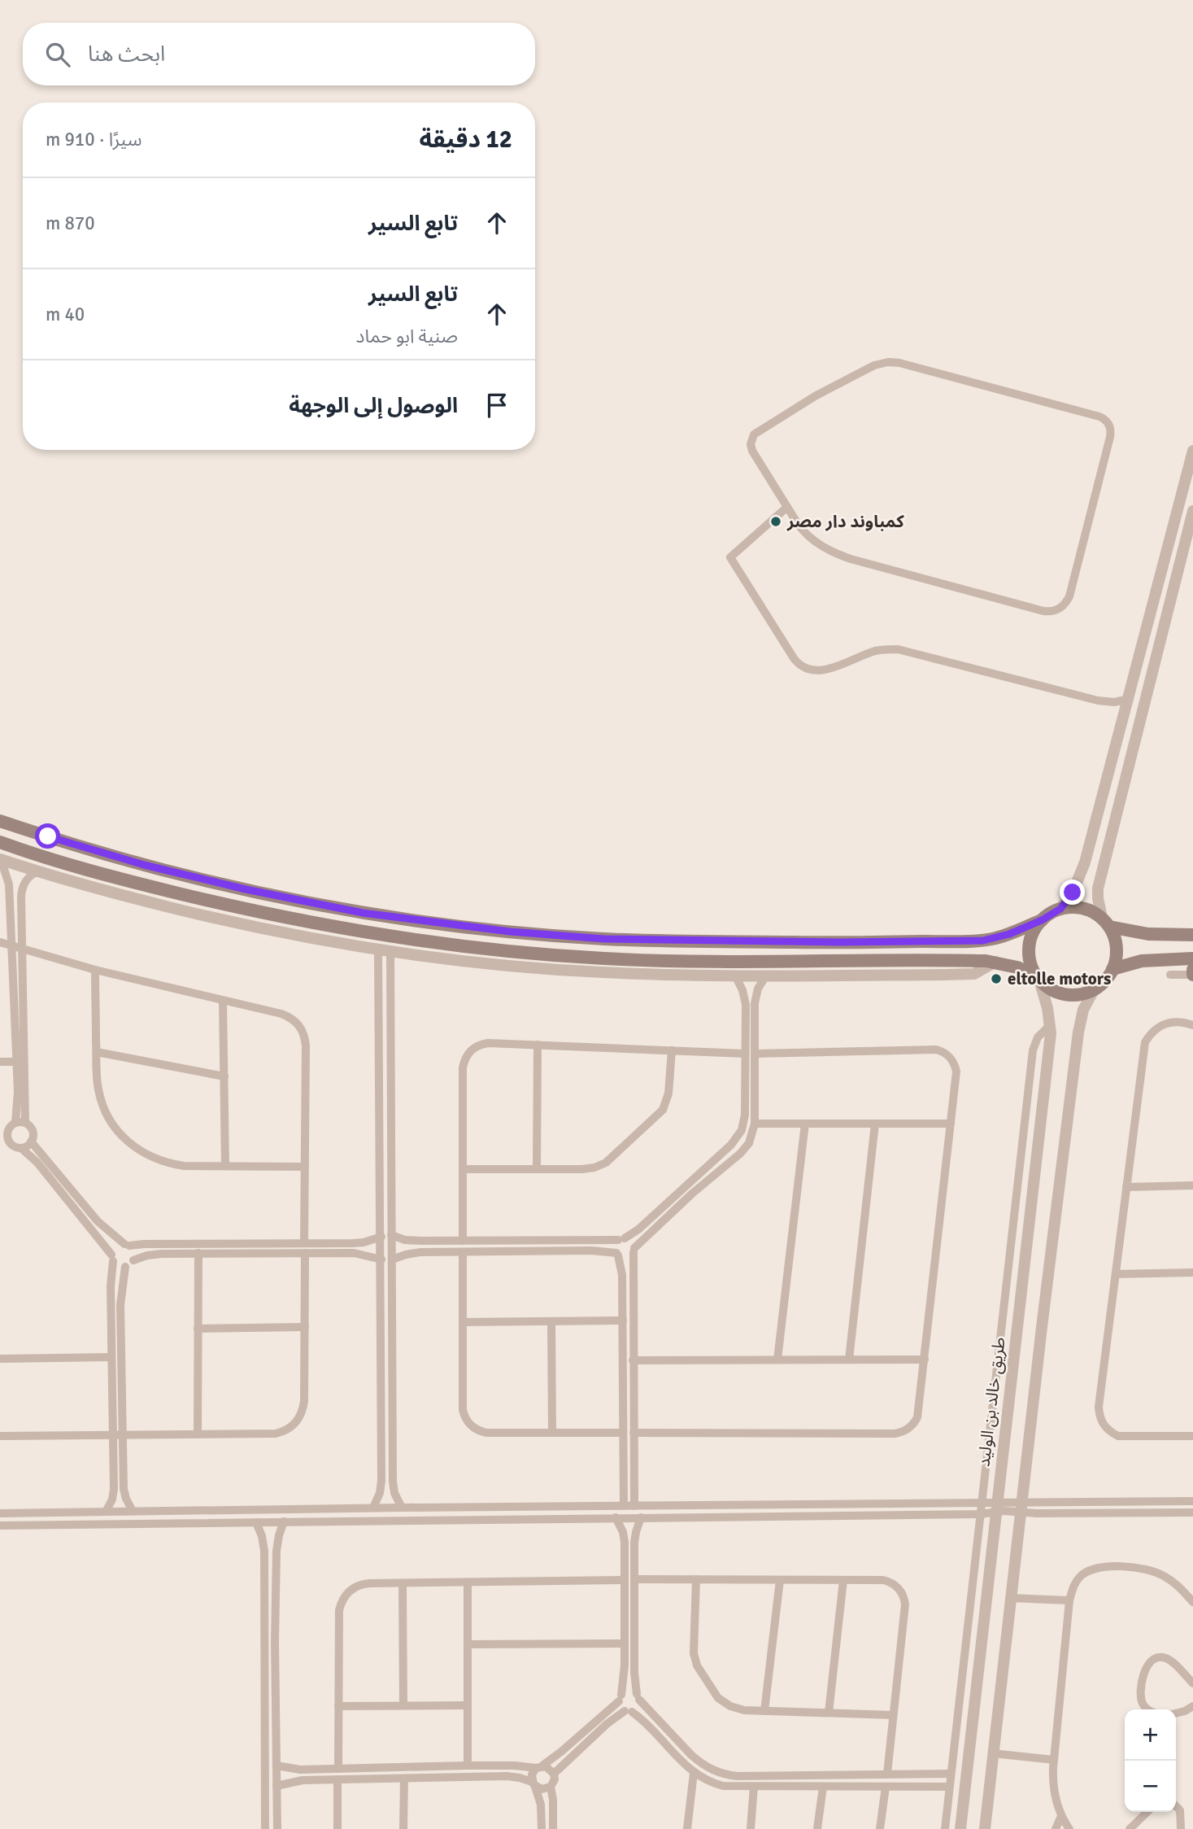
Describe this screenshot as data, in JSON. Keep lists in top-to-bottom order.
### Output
{
  "streets": {
    "street": ["طريق خالد بن الوليد"]
  },
  "places": ["كمباوند دار مصر", "eltolle motors"],
  "page": {
    "search": "ابحث هنا",
    "heading": ["12 دقيقة", "سيرًا · 910 m"],
    "list": [
      ["تابع السير", "870 m"],
      ["تابع السير", "صنية ابو حماد", "40 m"],
      "الوصول إلى الوجهة"
    ],
    "map_buttons": ["+", "−"]
  }
}
